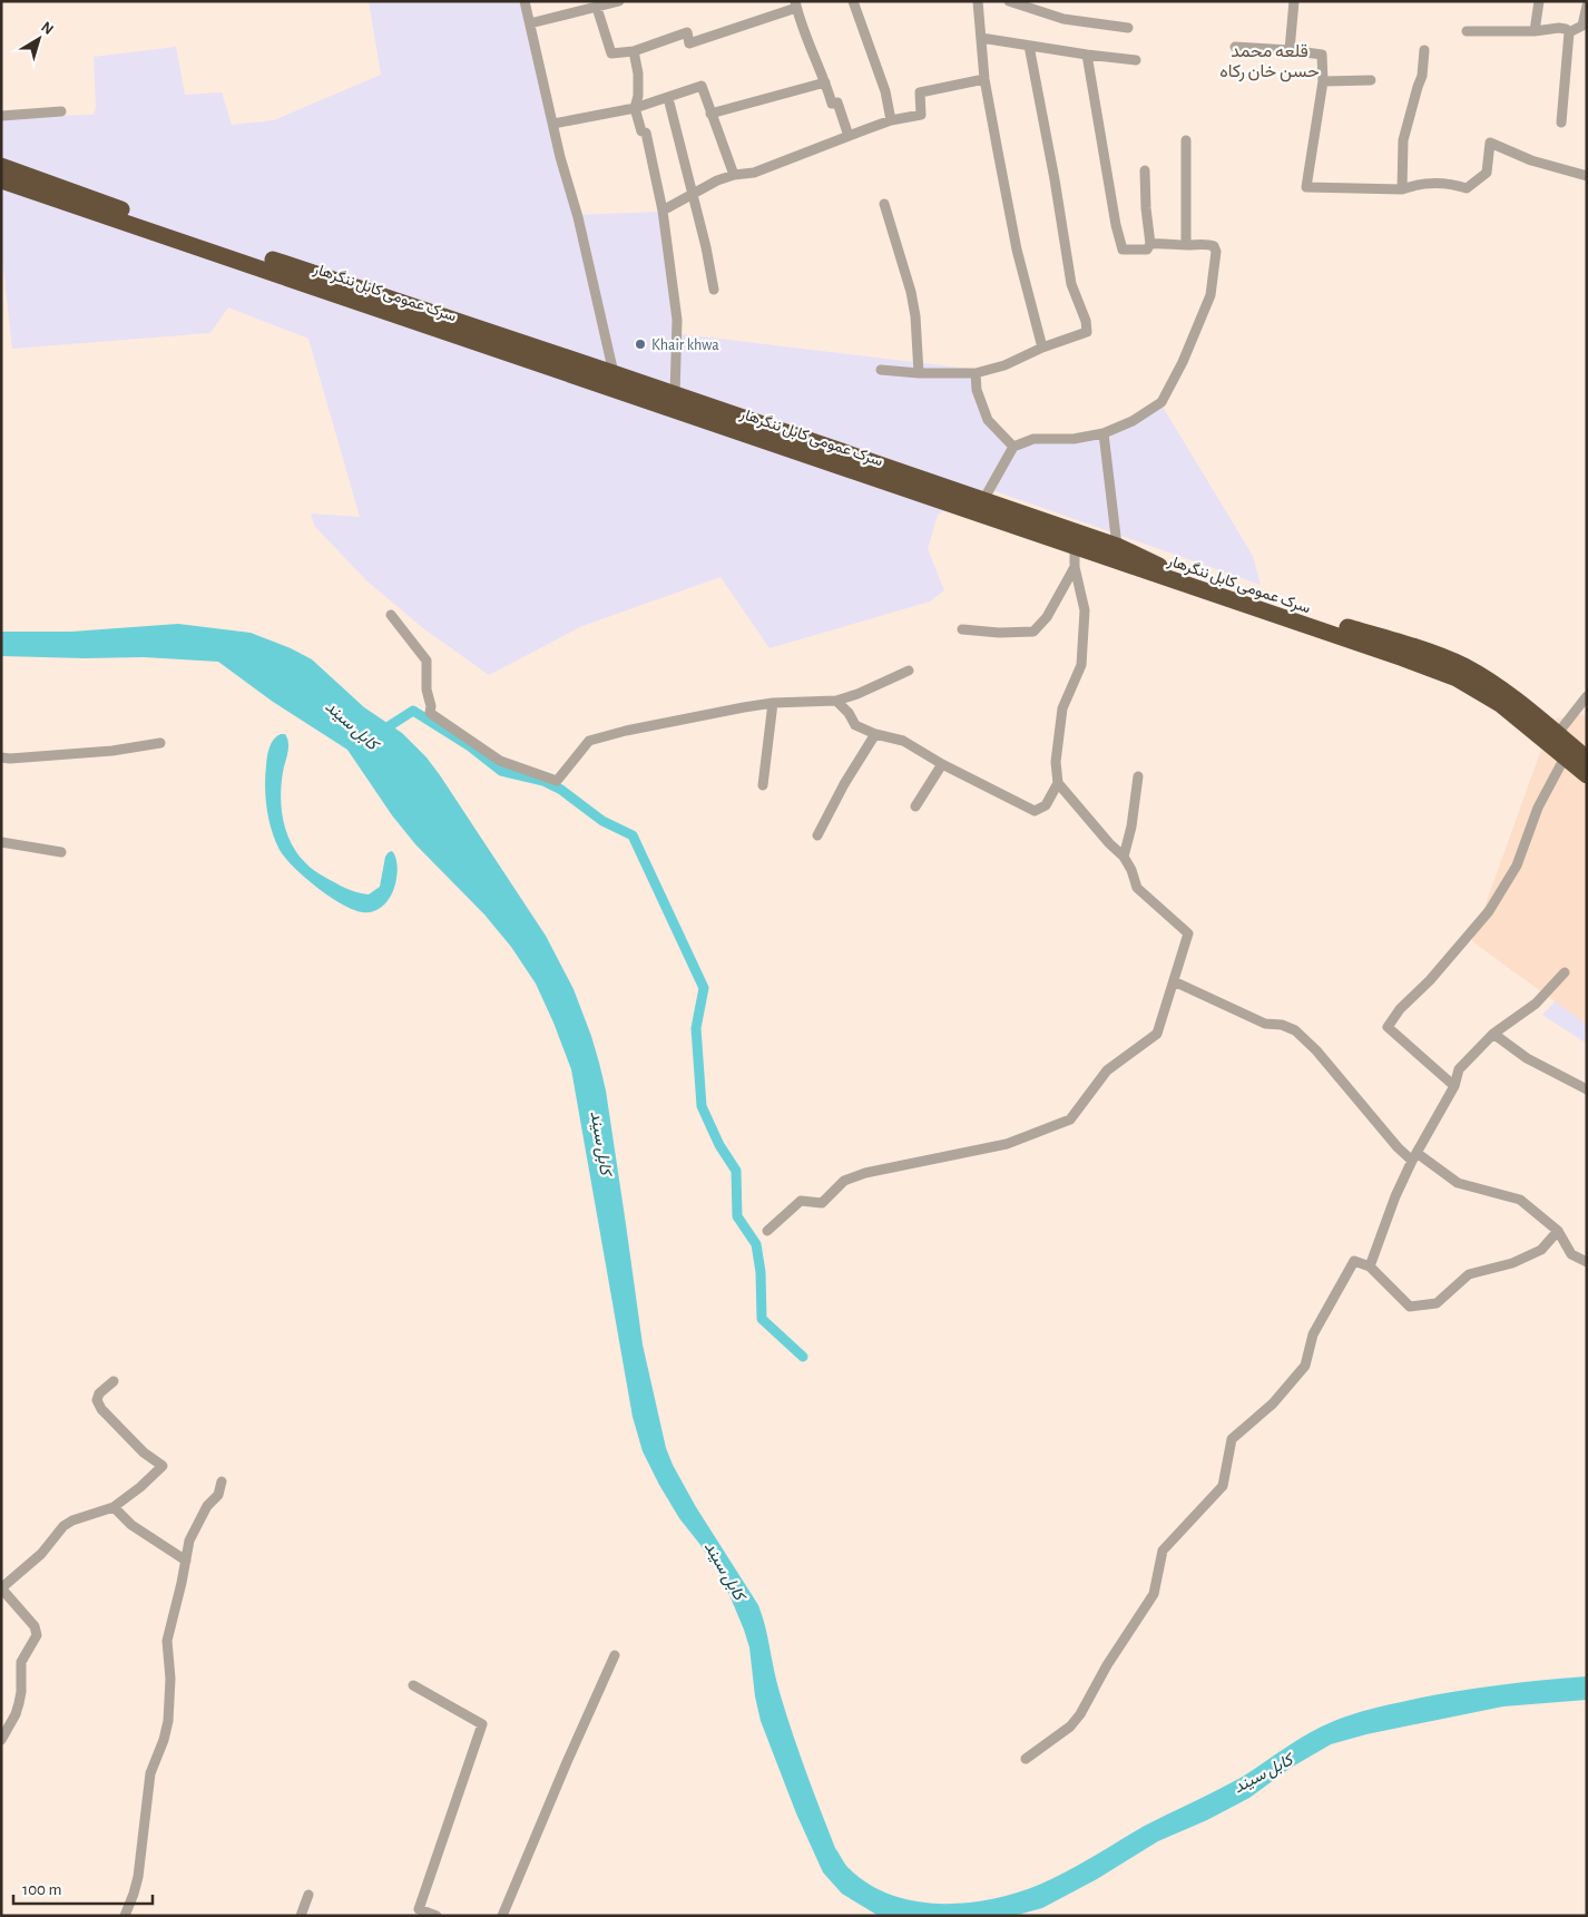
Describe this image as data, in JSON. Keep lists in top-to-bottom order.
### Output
{
  "streets": {
    "highway": ["سرک عمومی کابل ننگرهار"]
  },
  "districts": ["قلعه محمد حسن خان رکاه"],
  "water": ["کابل سيند"],
  "places": ["Khair khwa"],
  "scale_bar": "100 m",
  "north": "top right"
}
